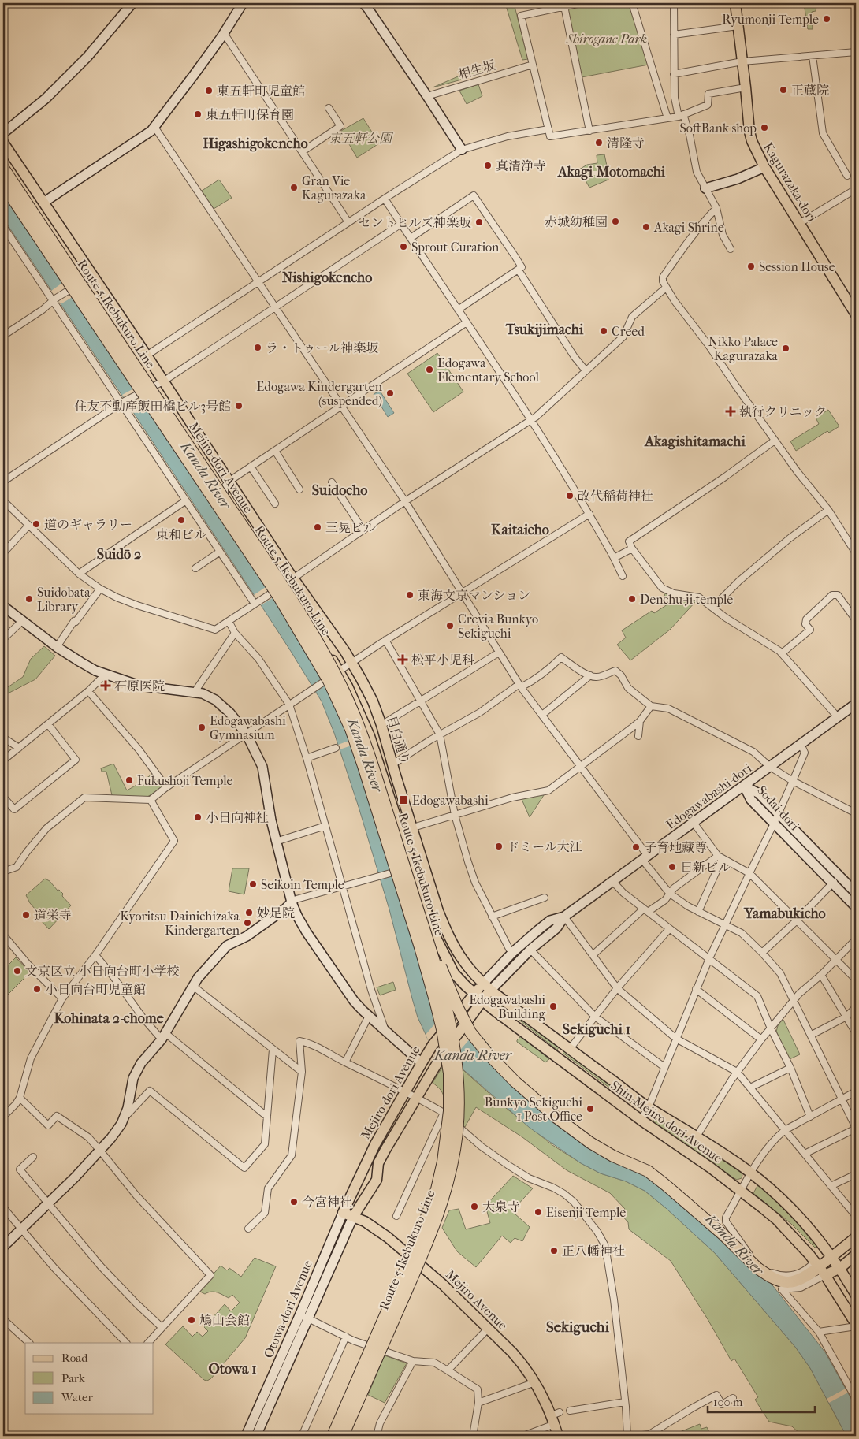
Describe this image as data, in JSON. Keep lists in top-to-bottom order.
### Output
{
  "streets": {
    "highway": ["Route 5 Ikebukuro Line"],
    "main road": [
      "Kagurazaka-dori",
      "Mejiro-dori Avenue",
      "目白通り",
      "Shin-Mejiro dori Avenue",
      "Mejiro Avenue"
    ],
    "street": [
      "相生坂",
      "Edogawabashi-dori",
      "Sodai-dori",
      "Otowa-dori Avenue"
    ]
  },
  "crossings": [
    ["Mejiro-dori Avenue", "目白通り"],
    ["Mejiro-dori Avenue", "Edogawabashi-dori"],
    ["Mejiro-dori Avenue", "Shin-Mejiro dori Avenue"],
    ["Mejiro-dori Avenue", "Mejiro Avenue"],
    ["Mejiro-dori Avenue", "Otowa-dori Avenue"],
    ["Edogawabashi-dori", "Sodai-dori"],
    ["Edogawabashi-dori", "Shin-Mejiro dori Avenue"],
    ["Mejiro Avenue", "Otowa-dori Avenue"]
  ],
  "districts": [
    "Higashigokencho",
    "Akagi-Motomachi",
    "Nishigokencho",
    "Tsukijimachi",
    "Akagishitamachi",
    "Suidocho",
    "Kaitaicho",
    "Suidō 2",
    "Yamabukicho",
    "Kohinata 2-chome",
    "Sekiguchi 1",
    "Sekiguchi",
    "Otowa 1"
  ],
  "water": ["Kanda River"],
  "parks": ["Shirogane Park", "東五軒公園"],
  "places": {
    "other": [
      "Ryumonji Temple",
      "正蔵院",
      "東五軒町児童館",
      "東五軒町保育園",
      "SoftBank shop",
      "清隆寺",
      "真清浄寺",
      "Gran Vie Kagurazaka",
      "赤城幼稚園",
      "セントヒルズ神楽坂",
      "Akagi Shrine",
      "Sprout Curation",
      "Session House",
      "Creed",
      "ラ・トゥール神楽坂",
      "Nikko Palace Kagurazaka",
      "Edogawa Elementary School",
      "Edogawa Kindergarten (suspended)",
      "住友不動産飯田橋ビル3号館",
      "改代稲荷神社",
      "東和ビル",
      "道のギャラリー",
      "三晃ビル",
      "東海文京マンション",
      "Suidobata Library",
      "Denchu-ji temple",
      "Crevia Bunkyo Sekiguchi",
      "Edogawabashi Gymnasium",
      "Fukushoji Temple",
      "小日向神社",
      "ドミール大江",
      "子育地藏尊",
      "日新ビル",
      "Seikoin Temple",
      "妙足院",
      "道栄寺",
      "Kyoritsu Dainichizaka Kindergarten",
      "文京区立 小日向台町小学校",
      "小日向台町児童館",
      "Edogawabashi Building",
      "Bunkyo Sekiguchi 1 Post Office",
      "今宮神社",
      "大泉寺",
      "Eisenji Temple",
      "正八幡神社",
      "鳩山会館"
    ],
    "health": ["執行クリニック", "松平小児科", "石原医院"],
    "transit": ["Edogawabashi"]
  },
  "legend": ["Road", "Park", "Water"],
  "scale_bar": "100 m"
}
